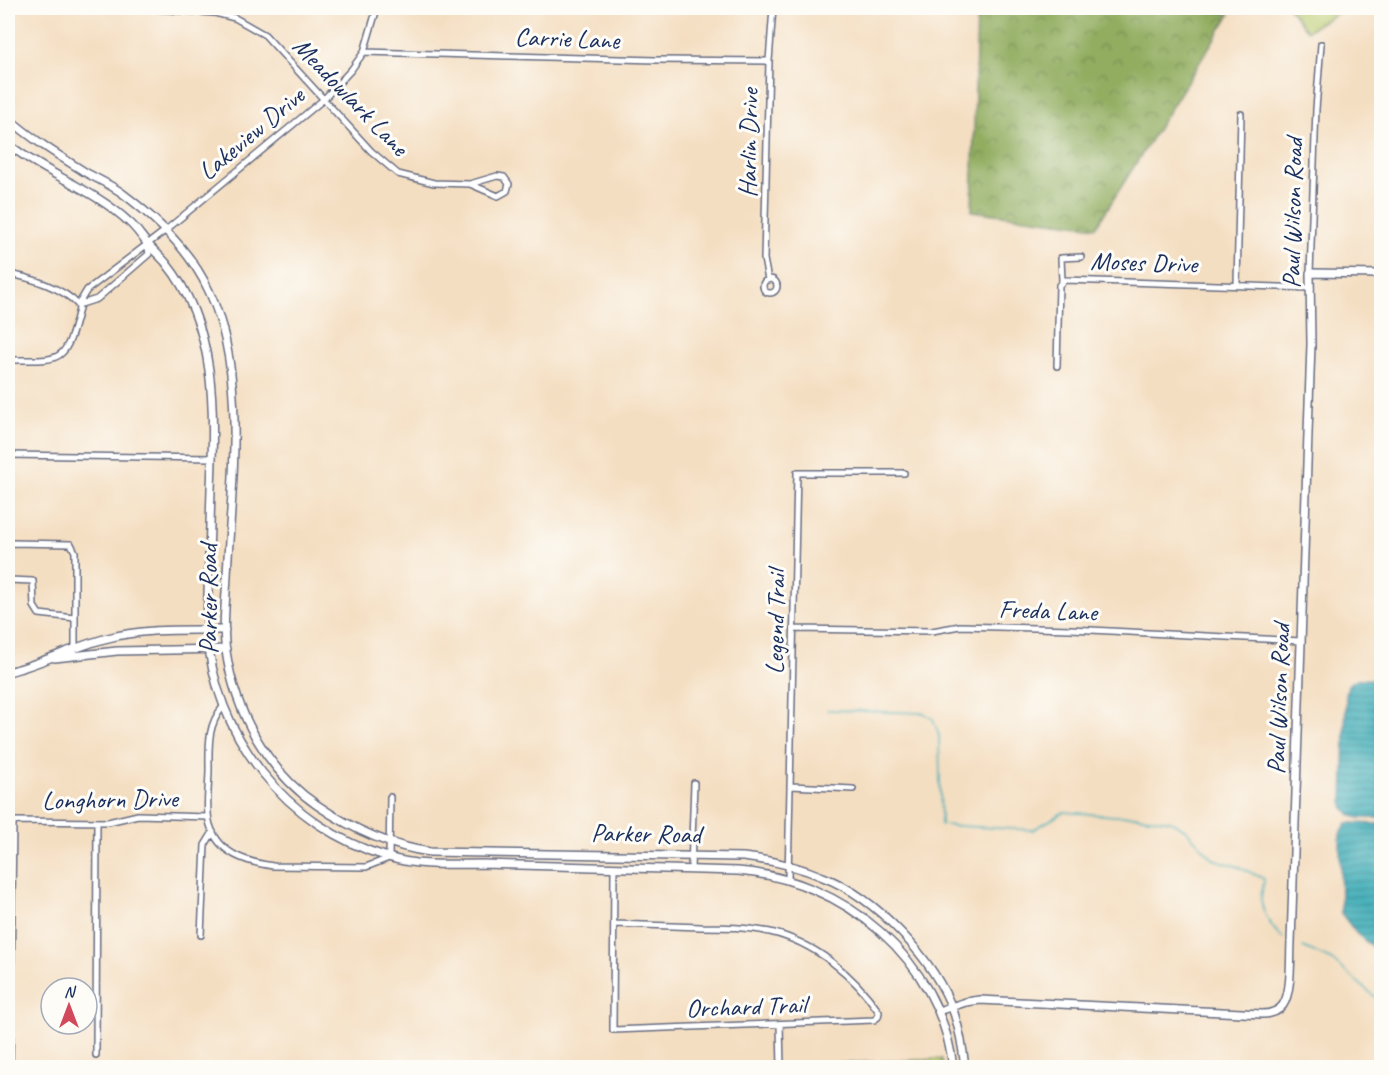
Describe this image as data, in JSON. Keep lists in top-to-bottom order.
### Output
{
  "streets": {
    "main road": ["Paul Wilson Road", "Parker Road"],
    "street": [
      "Carrie Lane",
      "Meadowlark Lane",
      "Lakeview Drive",
      "Harlin Drive",
      "Moses Drive",
      "Freda Lane",
      "Legend Trail",
      "Longhorn Drive",
      "Orchard Trail"
    ]
  },
  "crossings": [
    ["Carrie Lane", "Lakeview Drive"],
    ["Carrie Lane", "Harlin Drive"],
    ["Meadowlark Lane", "Lakeview Drive"],
    ["Lakeview Drive", "Parker Road"],
    ["Paul Wilson Road", "Moses Drive"],
    ["Paul Wilson Road", "Parker Road"],
    ["Paul Wilson Road", "Freda Lane"],
    ["Parker Road", "Legend Trail"],
    ["Freda Lane", "Legend Trail"]
  ],
  "north": "top"
}
